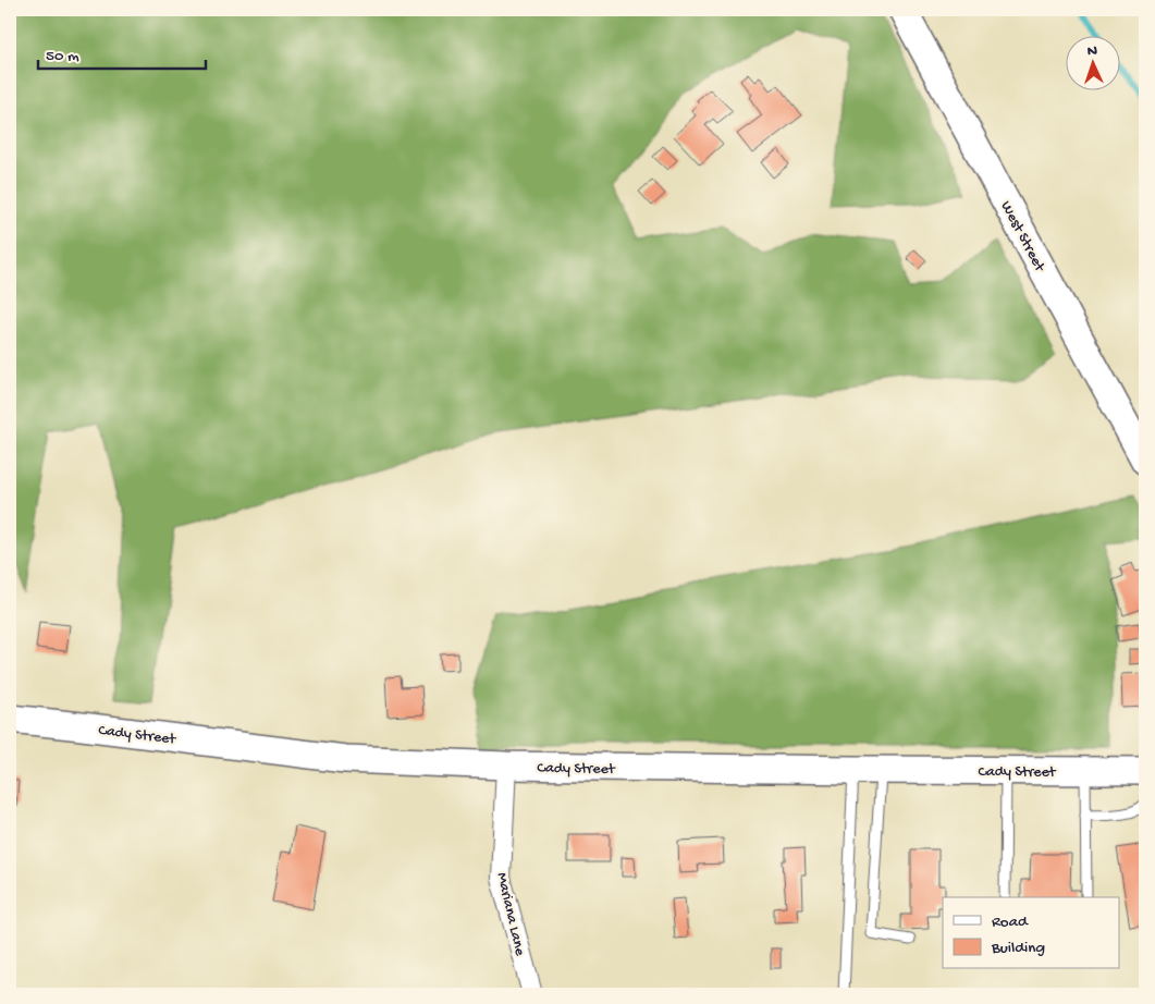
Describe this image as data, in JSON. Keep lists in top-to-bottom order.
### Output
{
  "streets": {
    "street": ["West Street", "Cady Street", "Mariana Lane"]
  },
  "crossings": [
    ["Cady Street", "Mariana Lane"]
  ],
  "legend": ["Road", "Building"],
  "scale_bar": "50 m",
  "north": "top"
}
